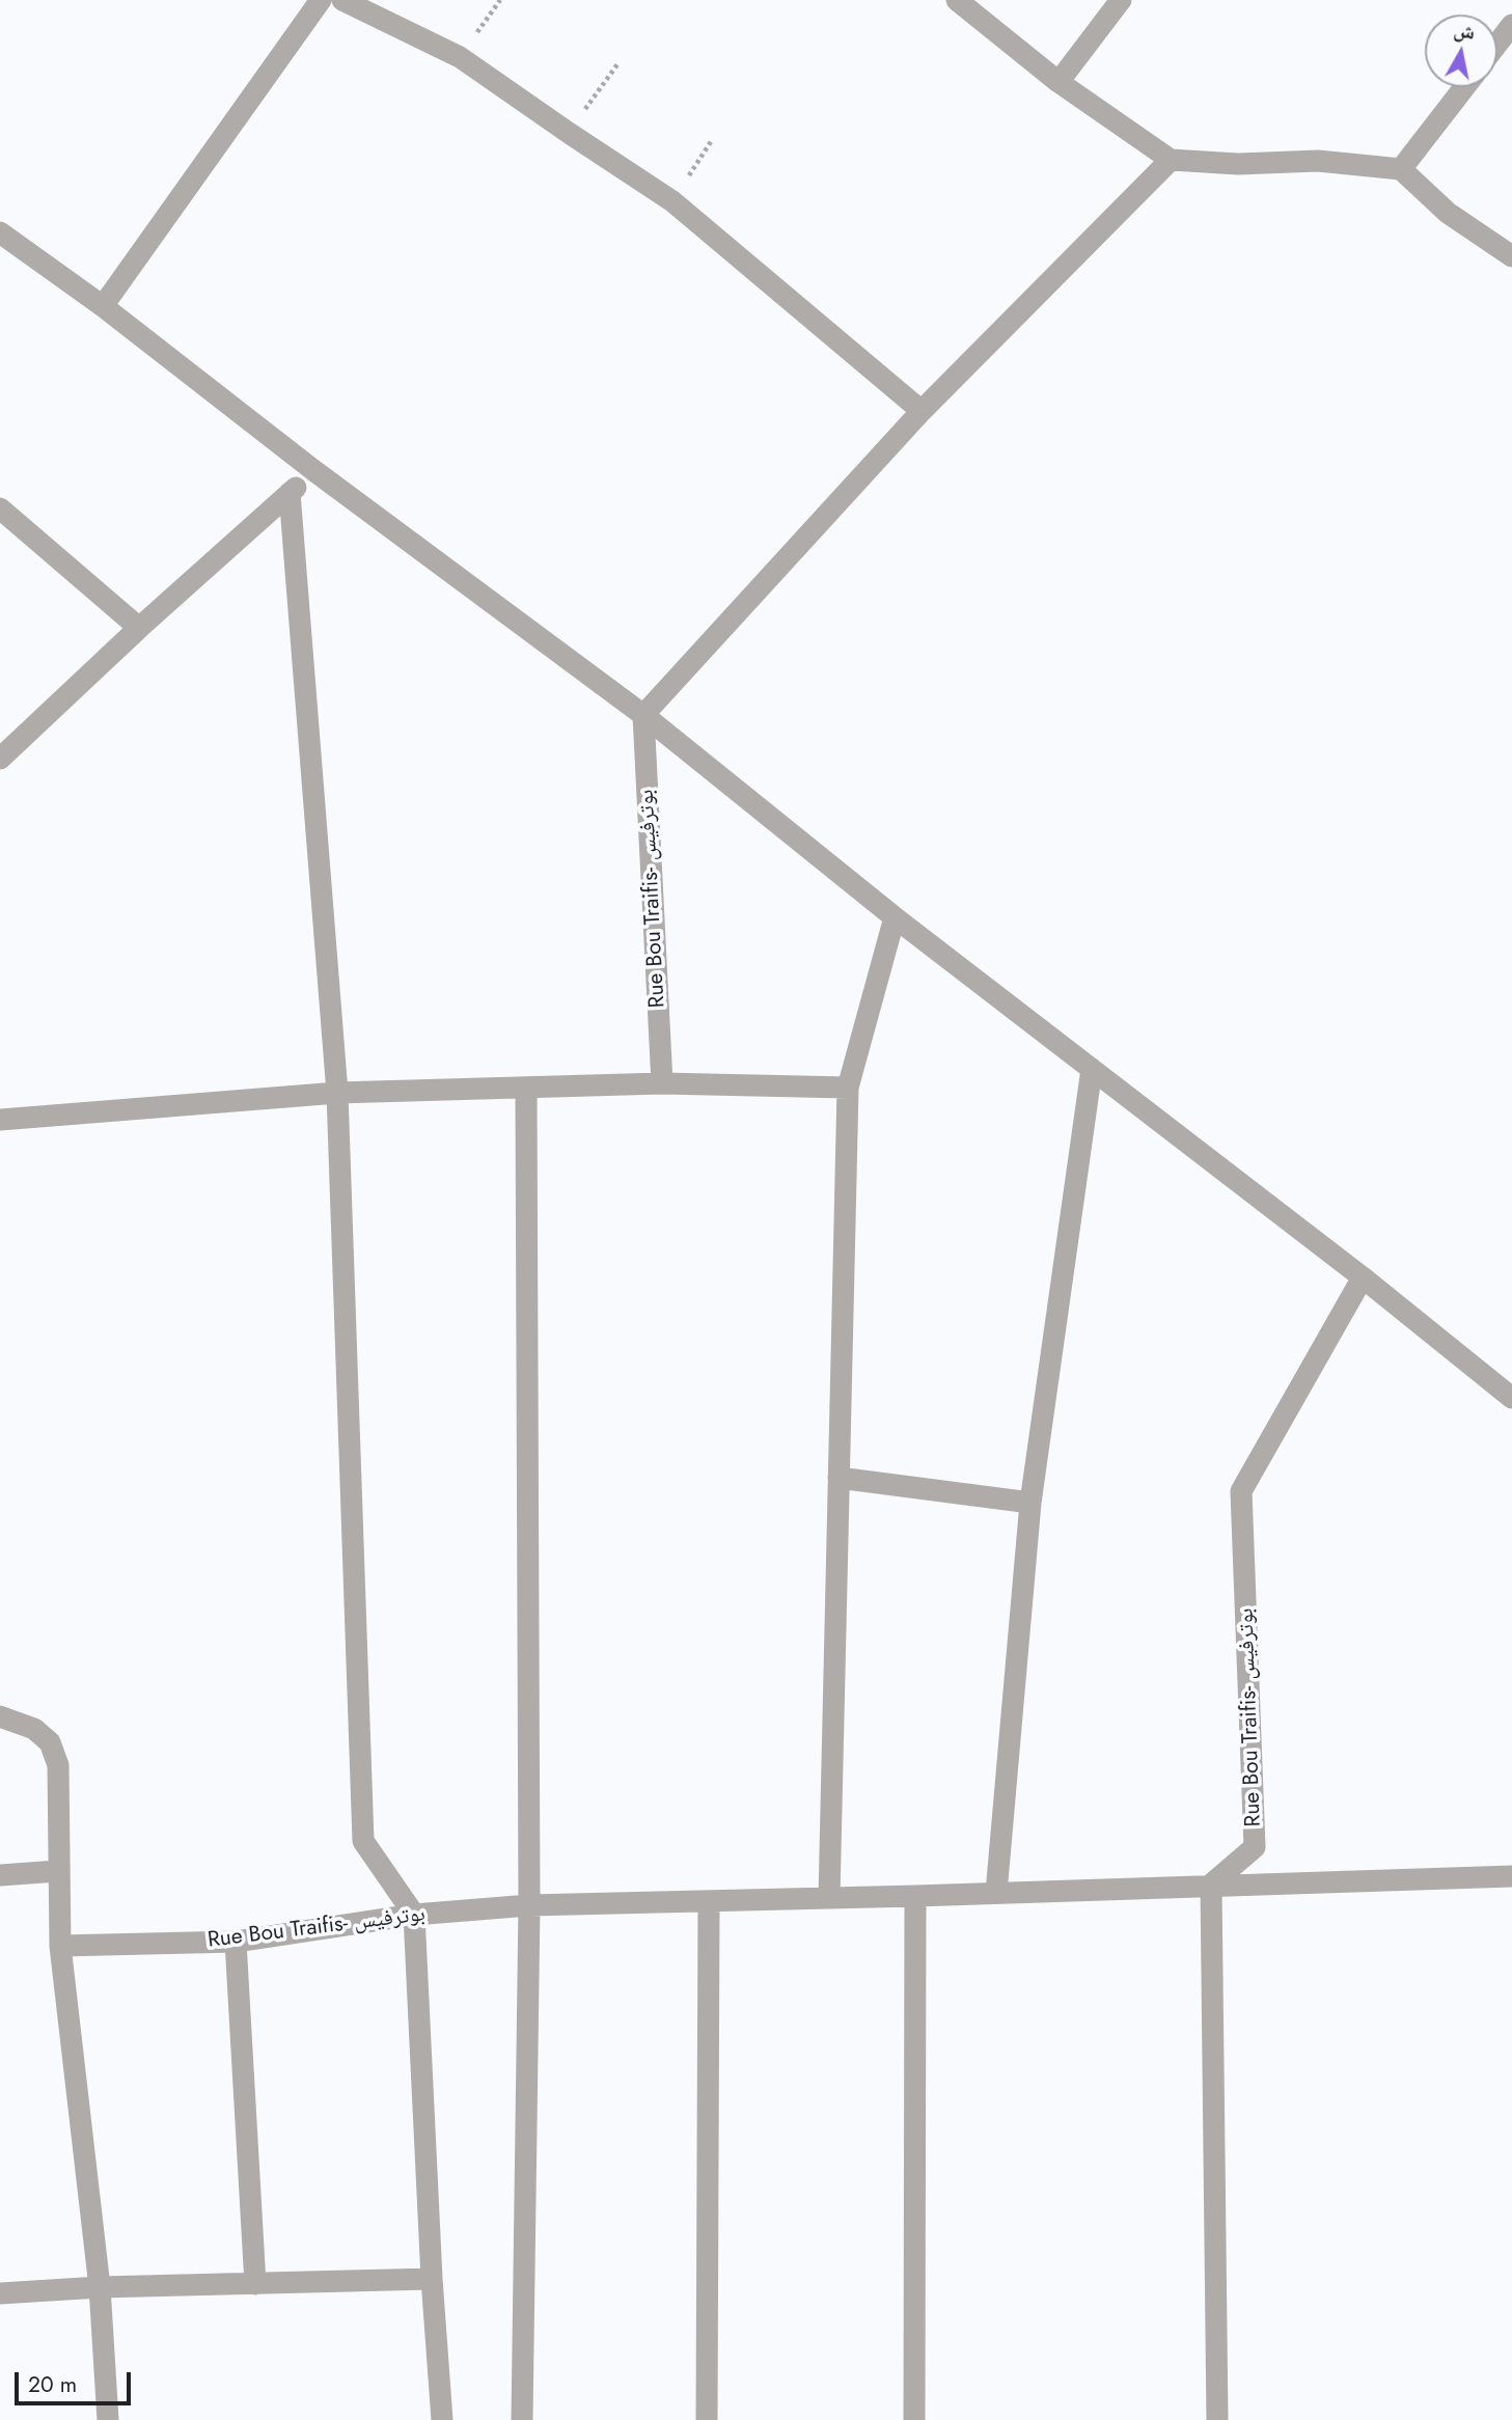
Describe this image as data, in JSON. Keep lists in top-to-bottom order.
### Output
{
  "streets": {
    "street": ["Rue Bou Traifis- بوترفيس"]
  },
  "scale_bar": "20 m",
  "north": "top"
}
